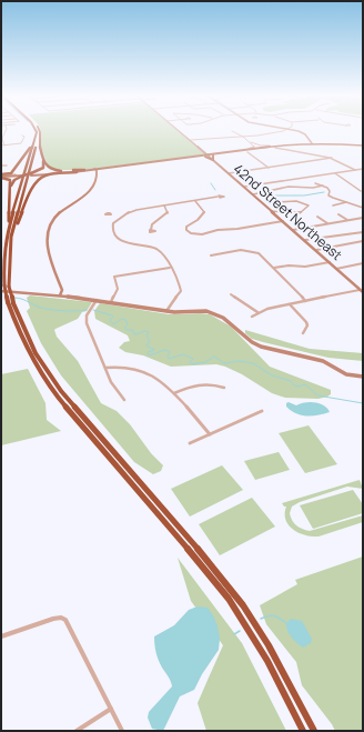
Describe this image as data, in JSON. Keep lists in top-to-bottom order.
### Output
{
  "streets": {
    "street": ["42nd Street Northeast"]
  }
}
